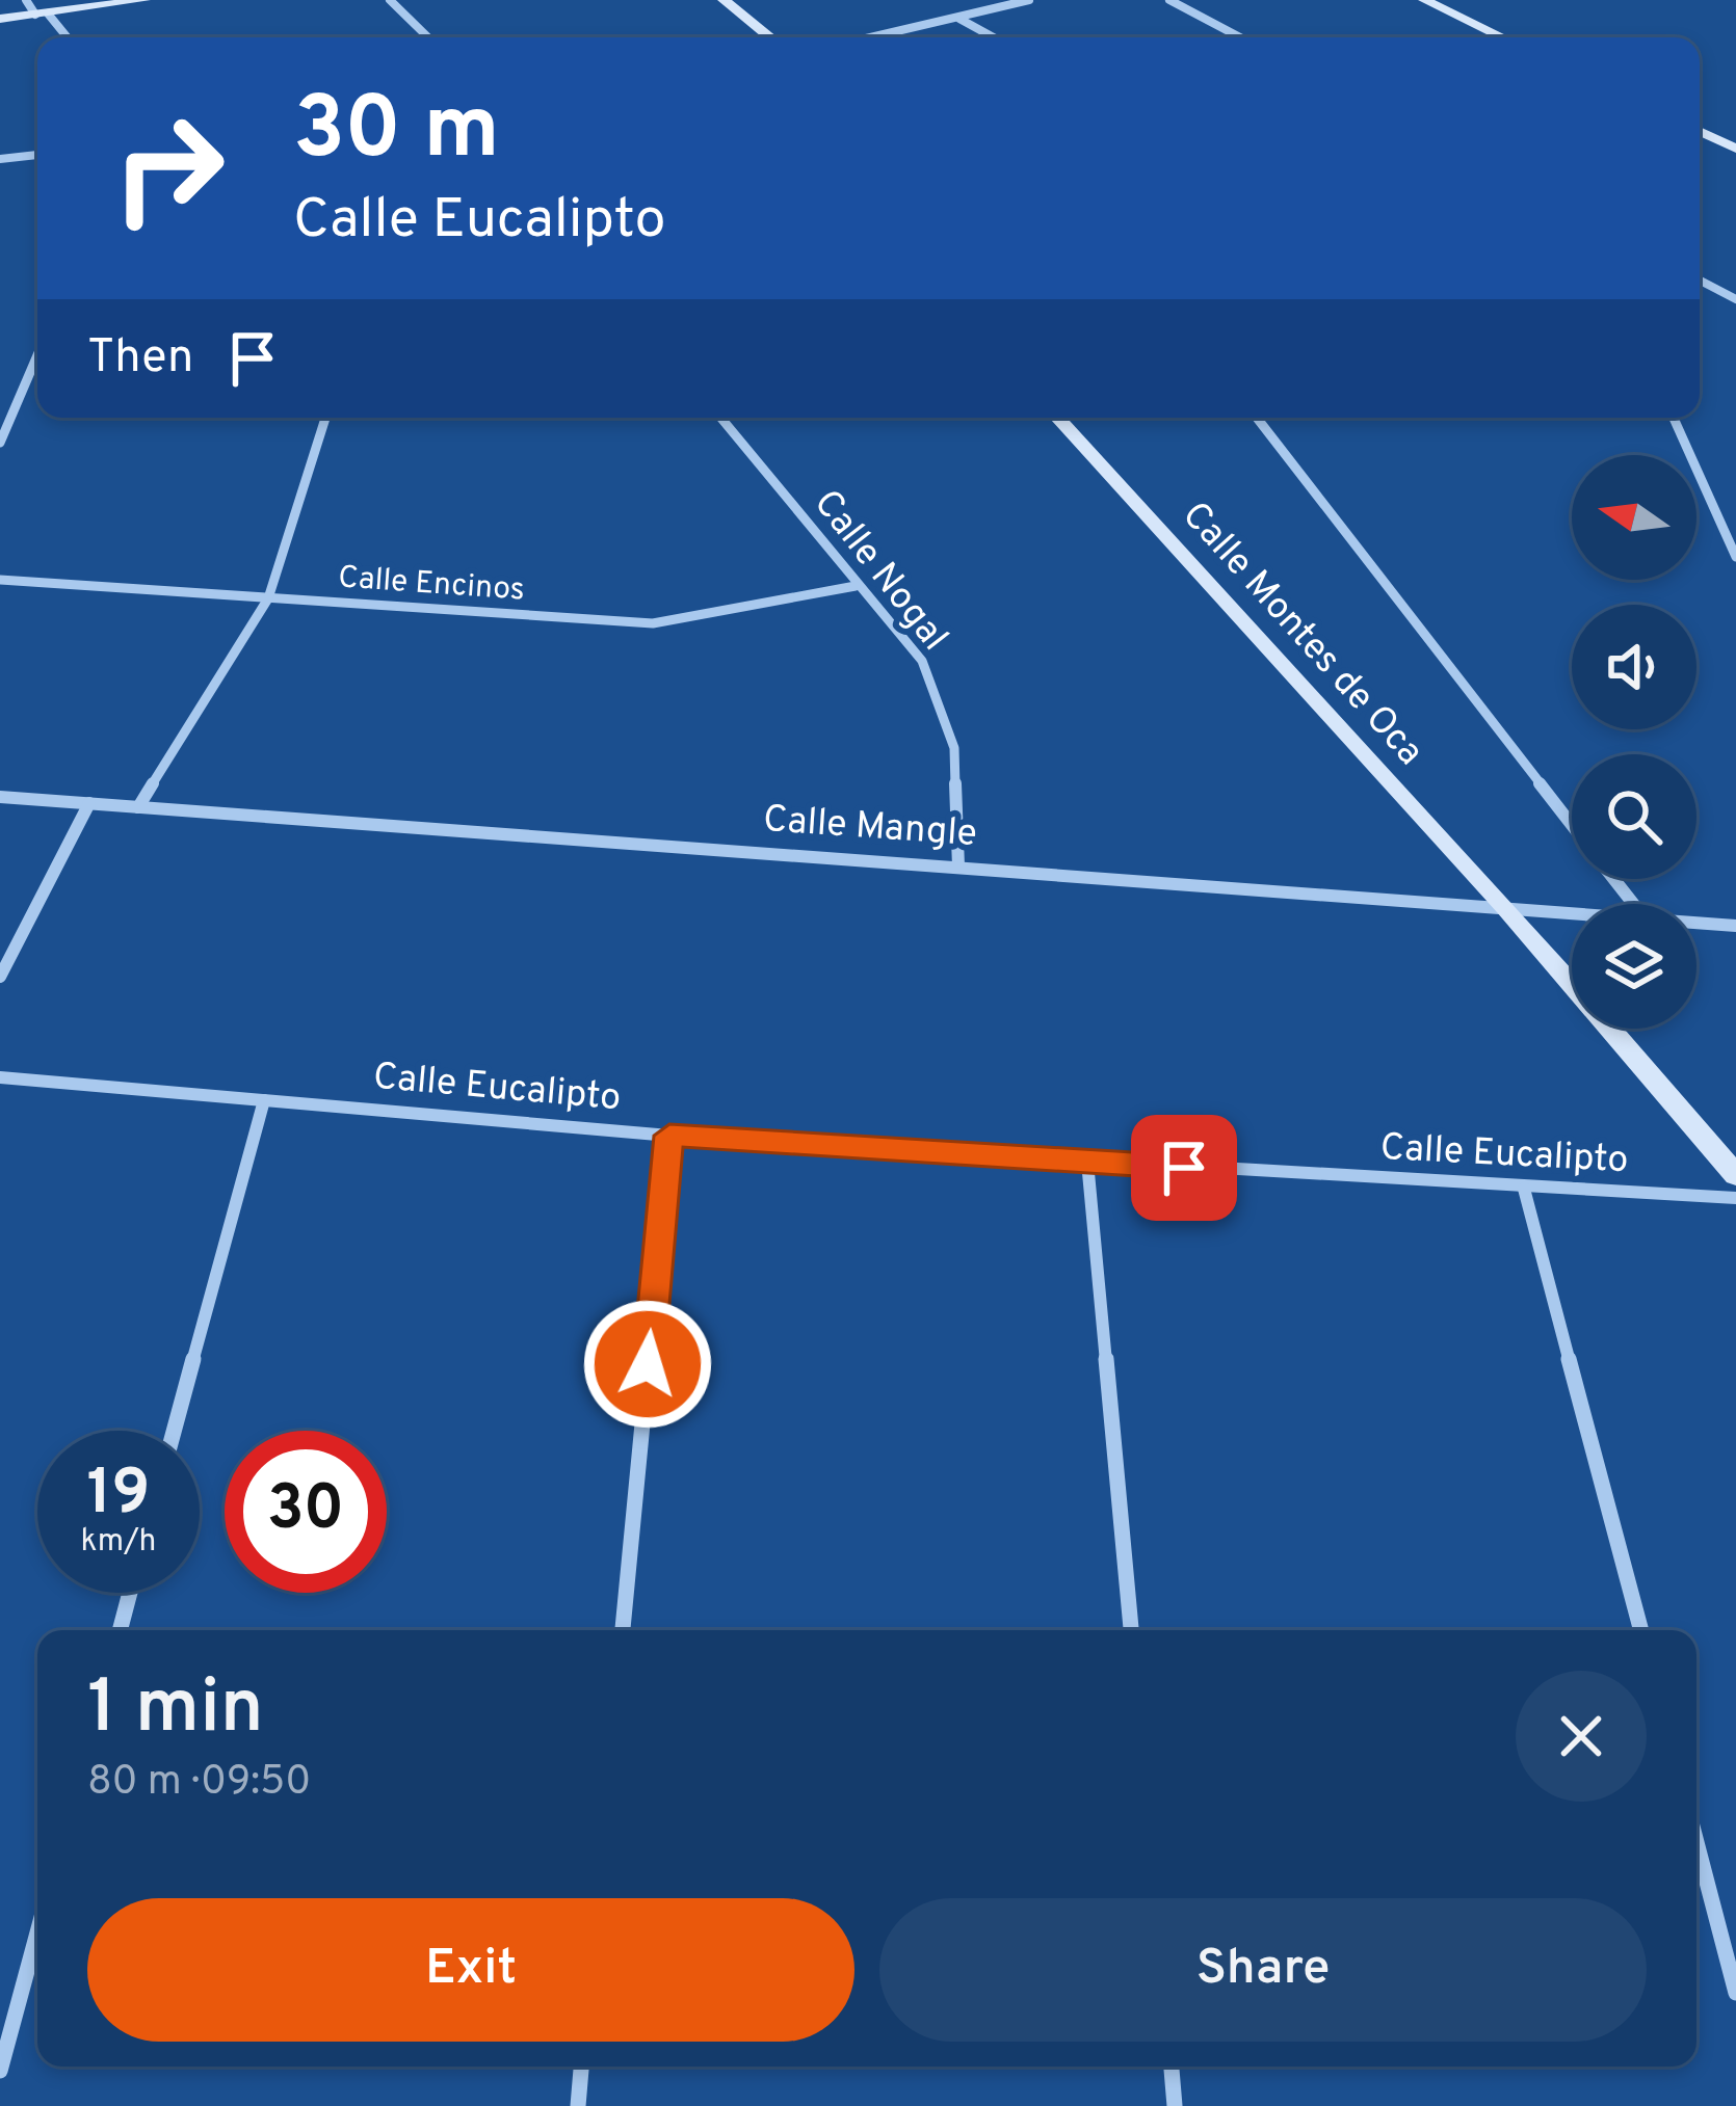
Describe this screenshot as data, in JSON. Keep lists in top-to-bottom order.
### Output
{
  "streets": {
    "main road": ["Calle Montes de Oca"],
    "street": [
      "Calle Nogal",
      "Calle Encinos",
      "Calle Mangle",
      "Calle Eucalipto"
    ]
  },
  "crossings": [
    ["Calle Nogal", "Calle Encinos"],
    ["Calle Nogal", "Calle Mangle"],
    ["Calle Montes de Oca", "Calle Mangle"]
  ],
  "north": "left",
  "page": {
    "turn": ["30 m", "Calle Eucalipto"],
    "then": "Then",
    "speed": "19 km/h",
    "limit": "30",
    "heading": ["1 min", "80 m · 09:50"],
    "buttons": ["Exit", "Share"]
  }
}
